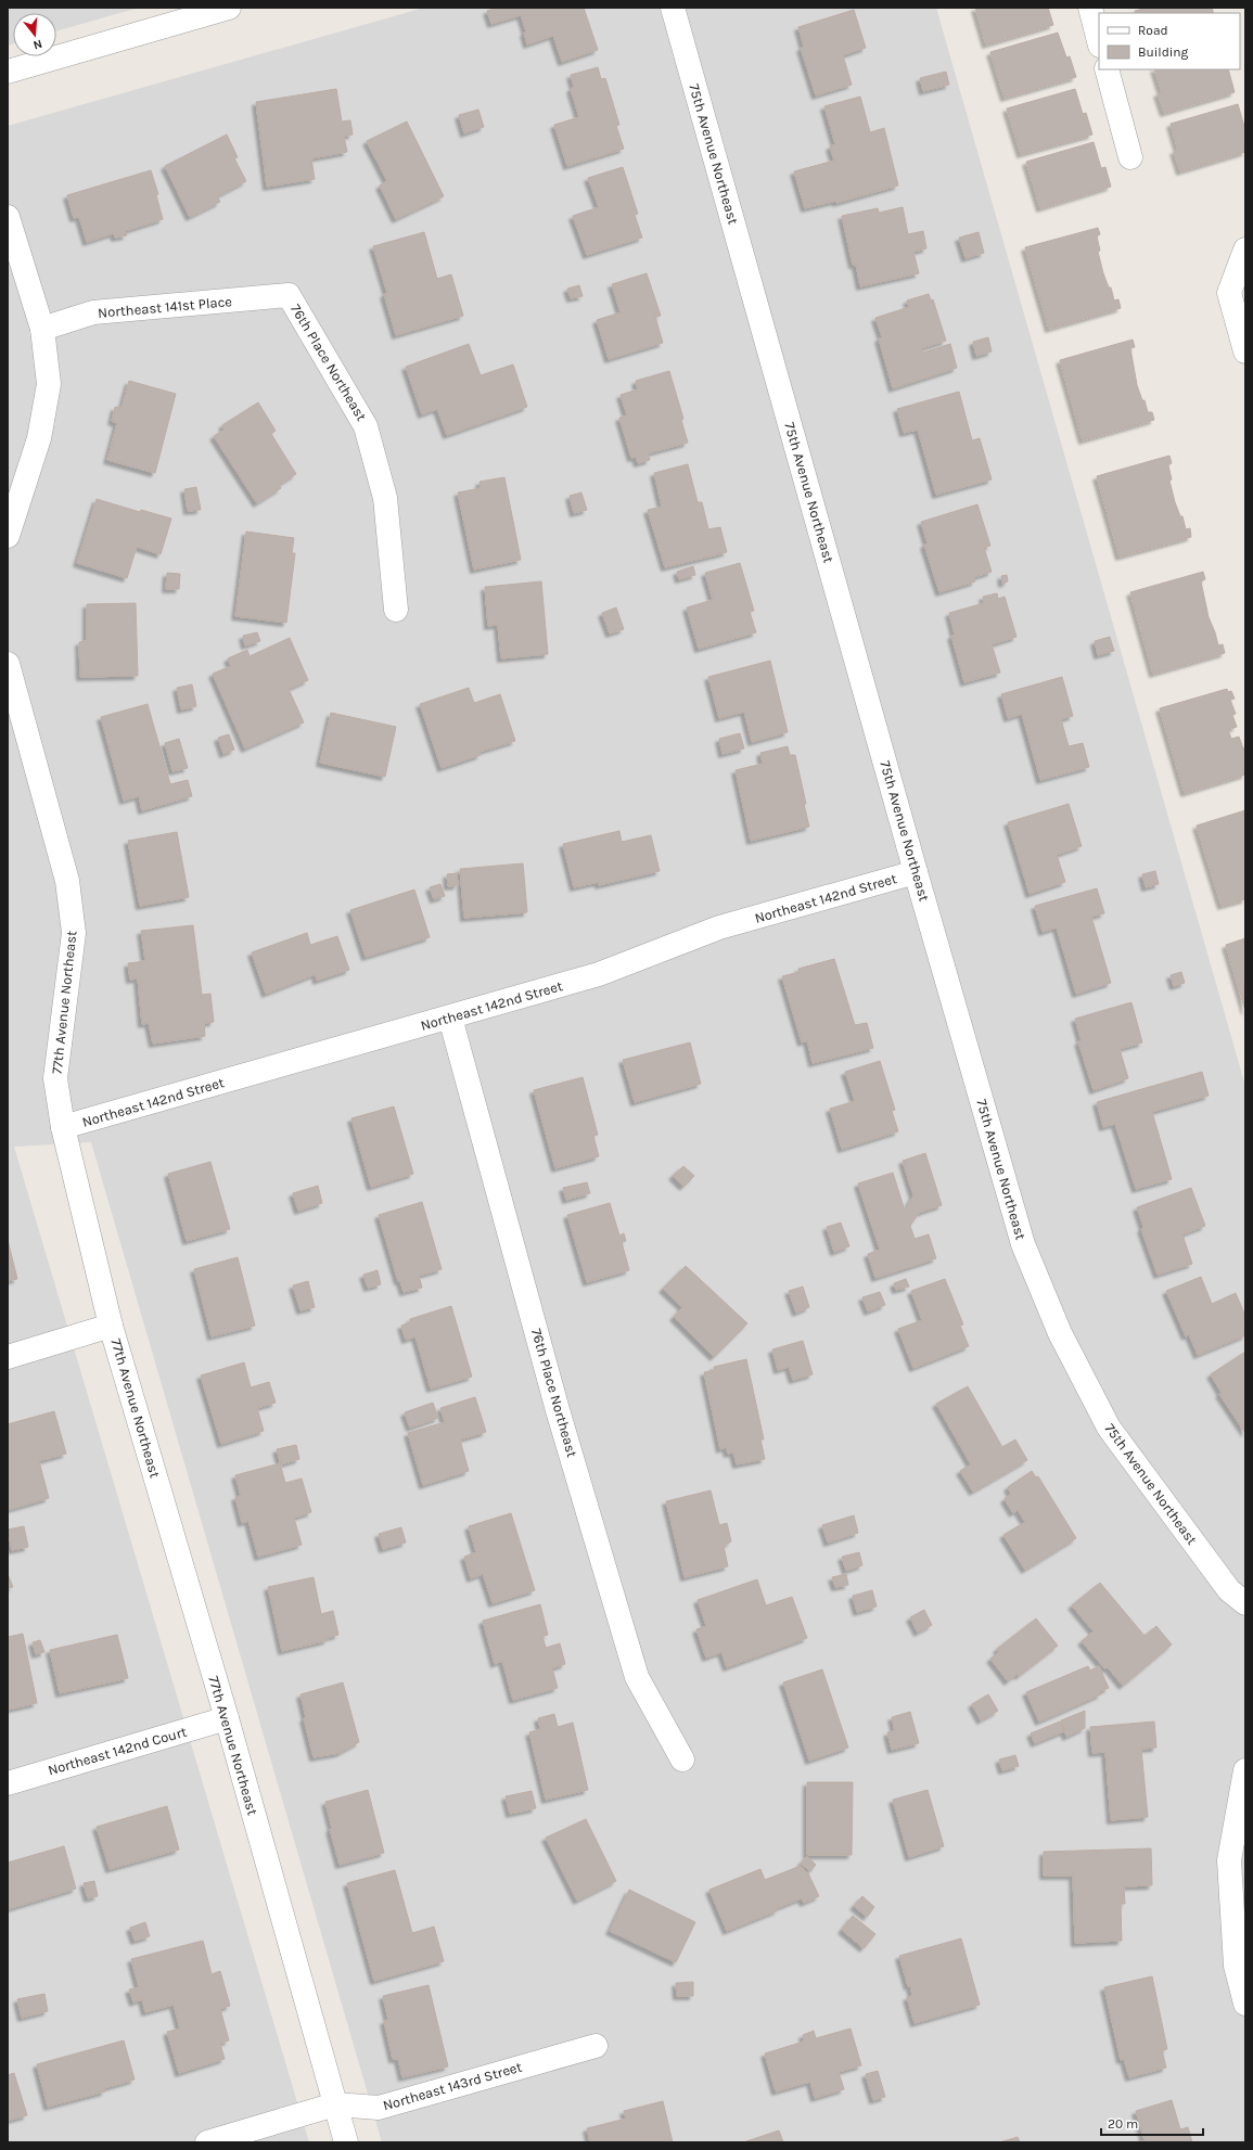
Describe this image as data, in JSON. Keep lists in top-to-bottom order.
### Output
{
  "streets": {
    "street": [
      "75th Avenue Northeast",
      "Northeast 141st Place",
      "76th Place Northeast",
      "Northeast 142nd Street",
      "77th Avenue Northeast",
      "Northeast 142nd Court",
      "Northeast 143rd Street"
    ]
  },
  "crossings": [
    ["75th Avenue Northeast", "Northeast 142nd Street"],
    ["Northeast 141st Place", "76th Place Northeast"],
    ["76th Place Northeast", "Northeast 142nd Street"],
    ["Northeast 142nd Street", "77th Avenue Northeast"],
    ["77th Avenue Northeast", "Northeast 142nd Court"],
    ["77th Avenue Northeast", "Northeast 143rd Street"]
  ],
  "legend": ["Road", "Building"],
  "scale_bar": "20 m",
  "north": "bottom"
}
